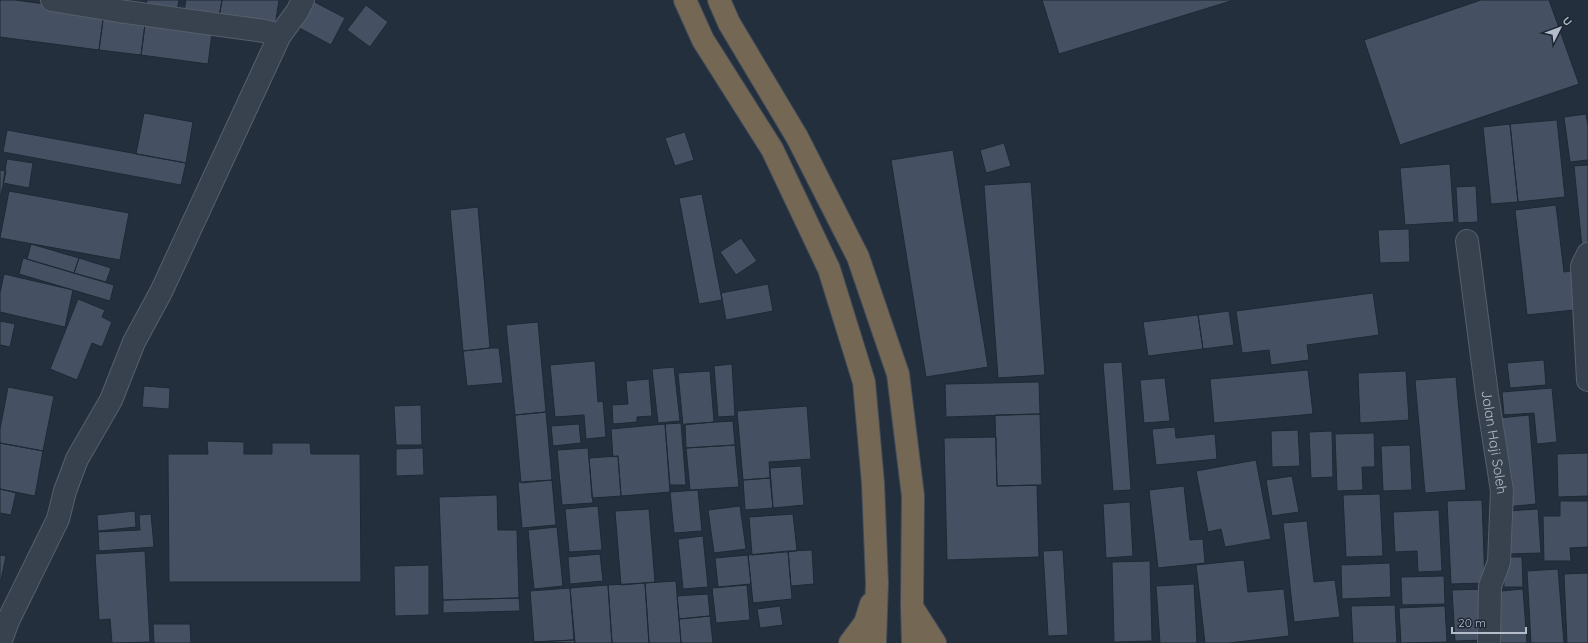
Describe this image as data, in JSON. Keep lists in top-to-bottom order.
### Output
{
  "streets": {
    "street": ["Jalan Haji Soleh"]
  },
  "scale_bar": "20 m",
  "north": "top right"
}
